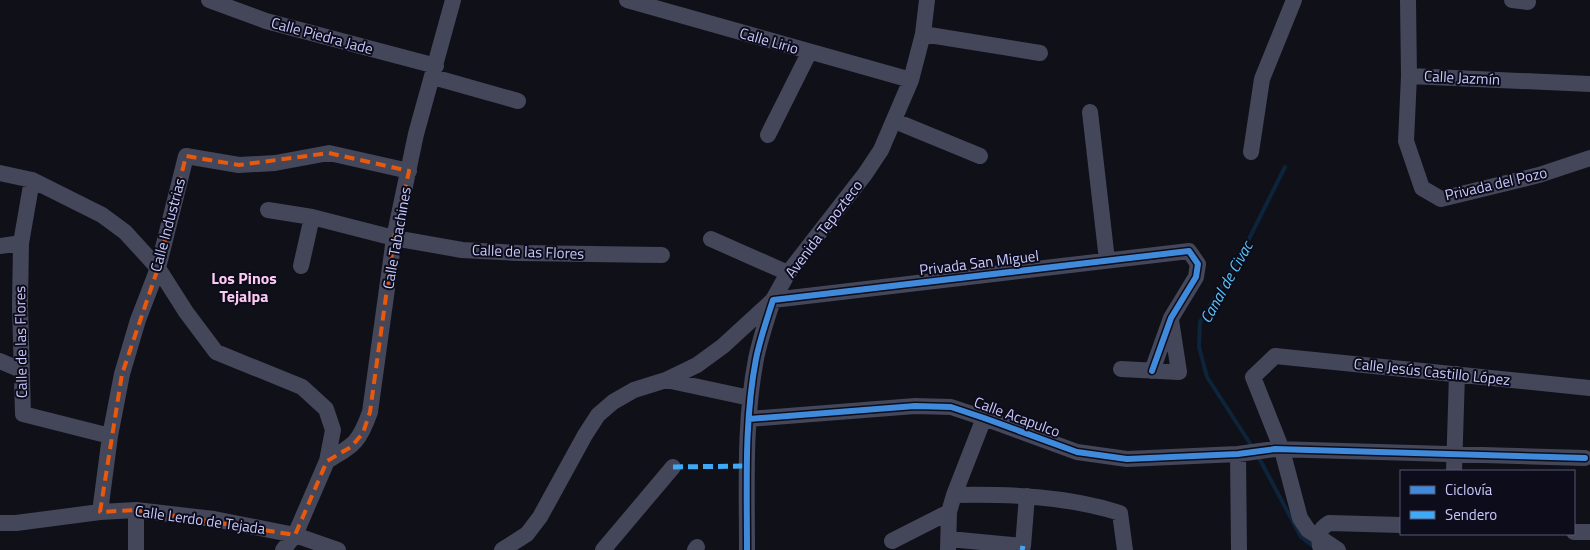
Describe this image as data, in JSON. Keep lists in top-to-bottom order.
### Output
{
  "streets": {
    "street": [
      "Calle Piedra Jade",
      "Calle Lirio",
      "Calle Jazmín",
      "Privada del Pozo",
      "Calle Industrias",
      "Avenida Tepozteco",
      "Calle Tabachines",
      "Calle de las Flores",
      "Privada San Miguel",
      "Calle Jesús Castillo López",
      "Calle Acapulco",
      "Calle Lerdo de Tejada"
    ]
  },
  "crossings": [
    ["Calle Piedra Jade", "Calle Tabachines"],
    ["Calle Lirio", "Avenida Tepozteco"],
    ["Calle Jazmín", "Privada del Pozo"],
    ["Calle Industrias", "Calle Tabachines"],
    ["Calle Industrias", "Calle de las Flores"],
    ["Calle Industrias", "Calle Lerdo de Tejada"],
    ["Avenida Tepozteco", "Privada San Miguel"],
    ["Calle Tabachines", "Calle de las Flores"],
    ["Calle Jesús Castillo López", "Calle Acapulco"]
  ],
  "districts": ["Los Pinos Tejalpa"],
  "water": ["Canal de Civac"],
  "legend": ["Ciclovía", "Sendero"]
}
